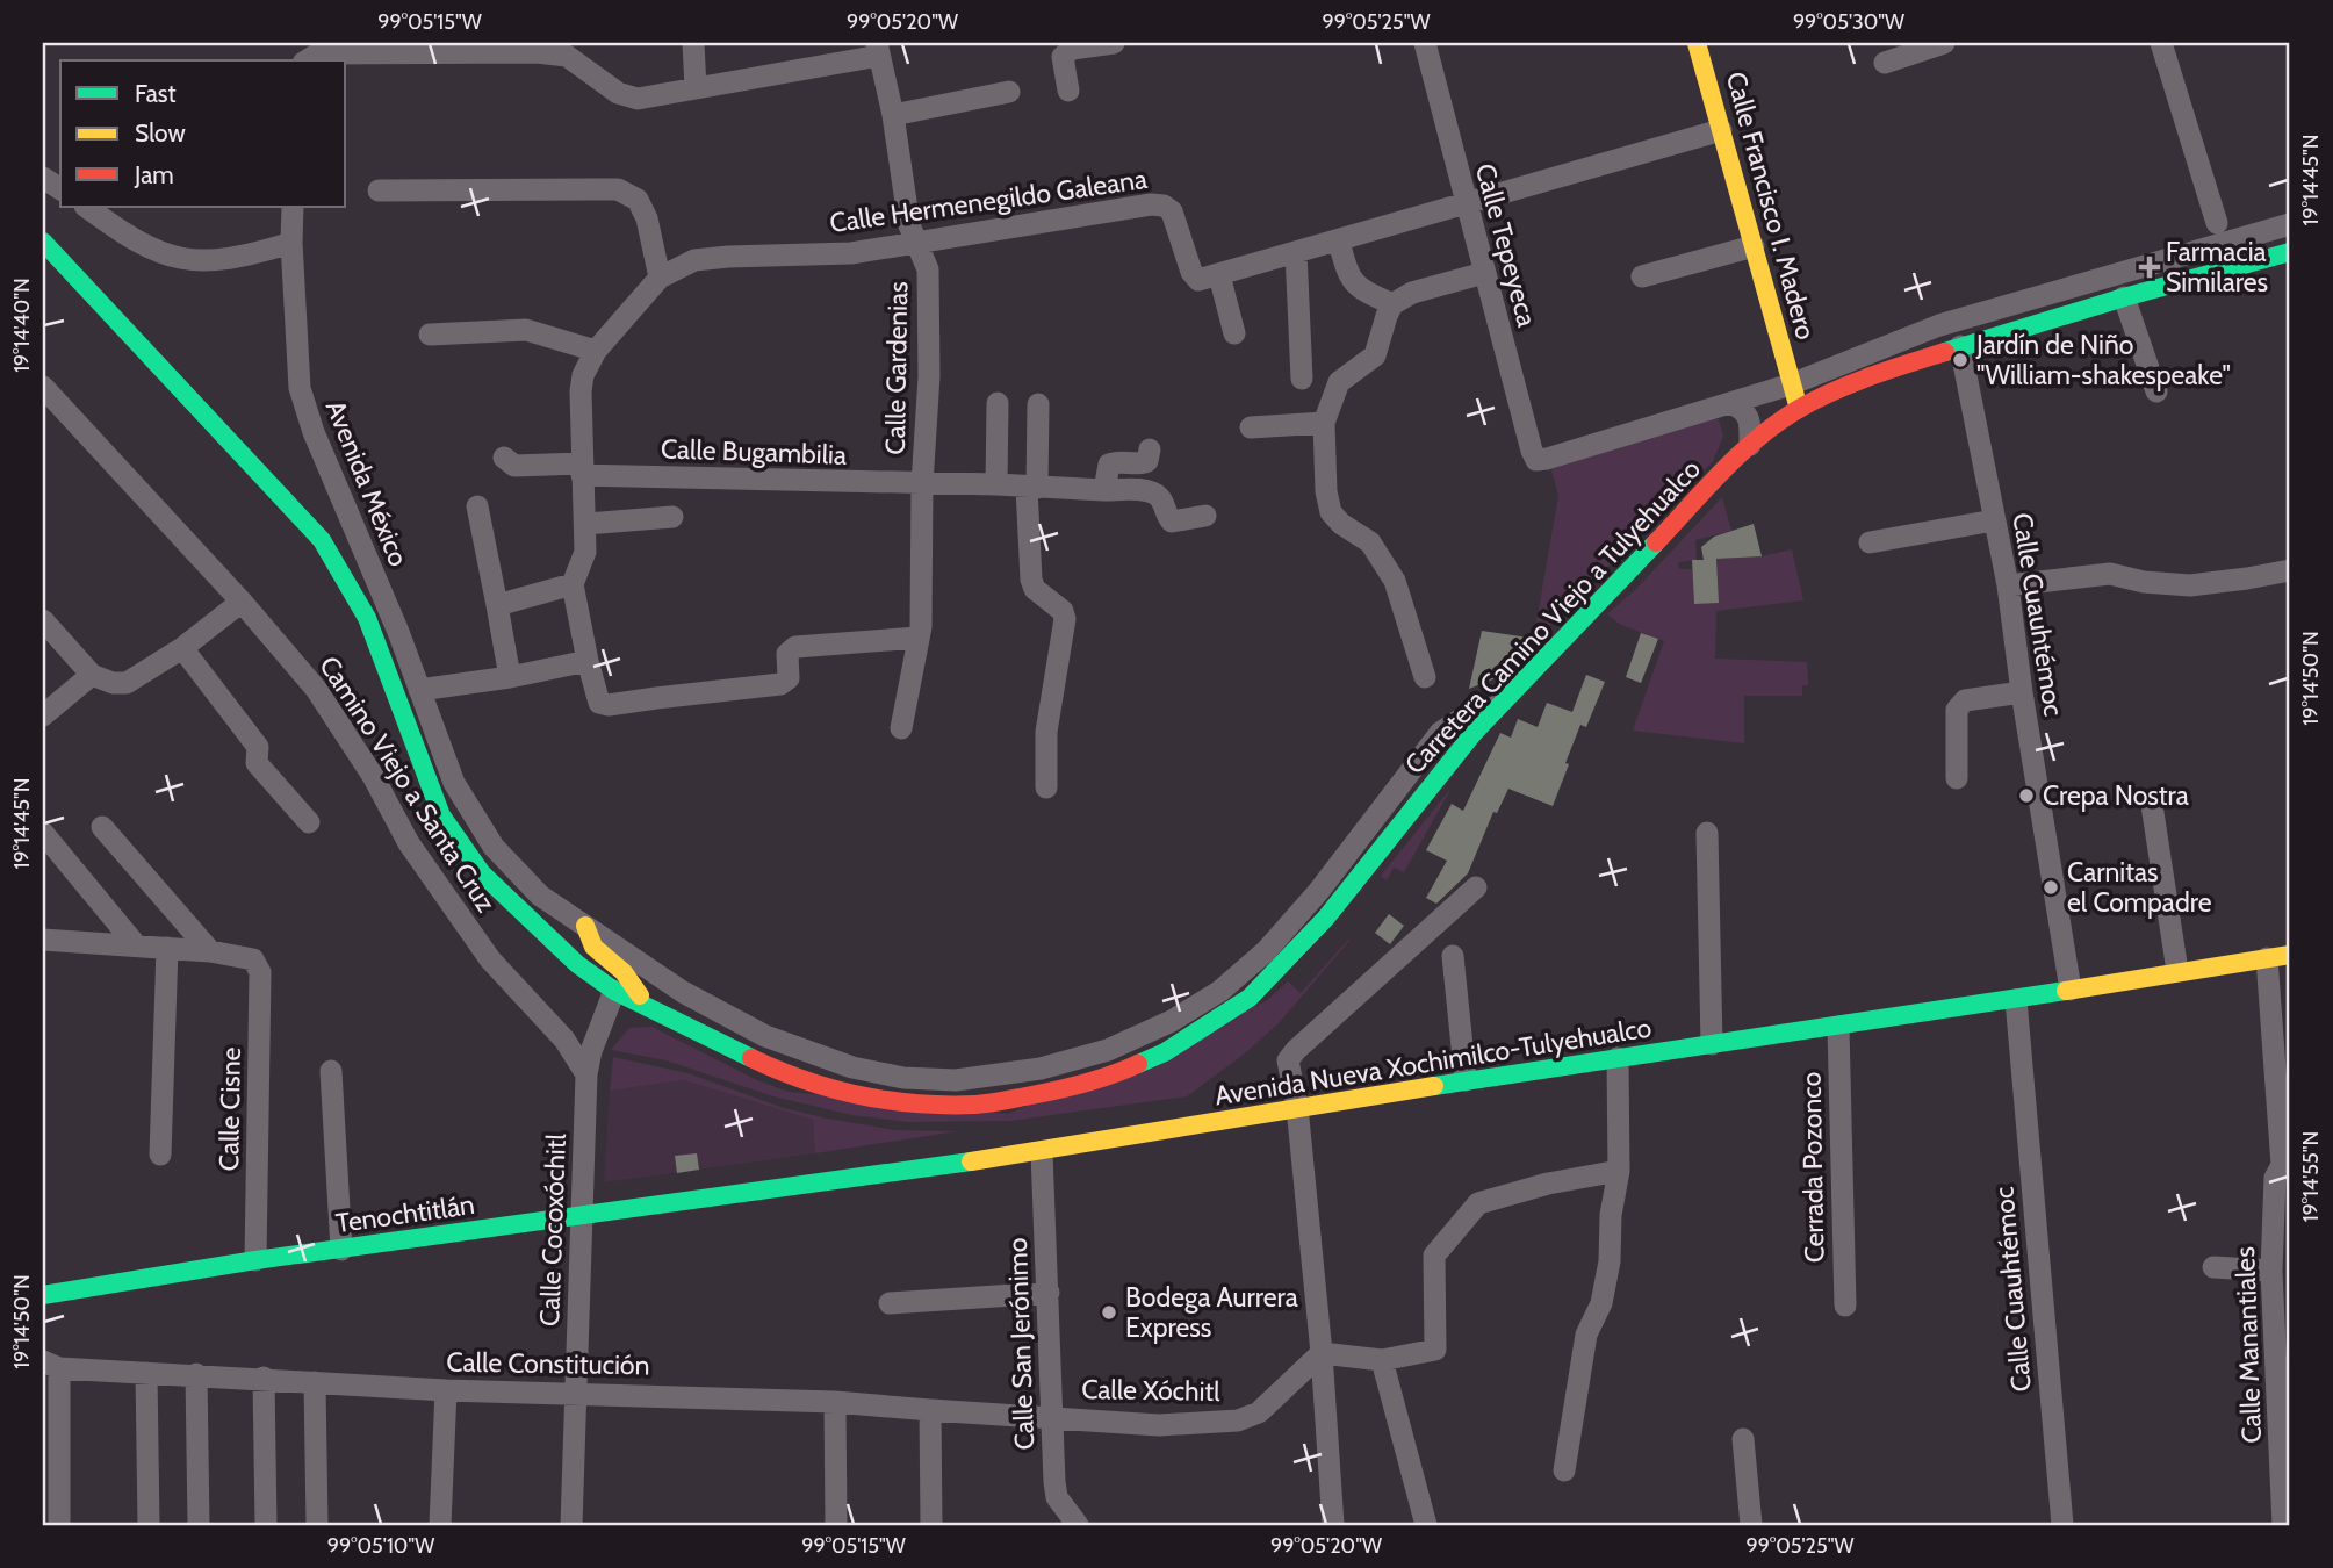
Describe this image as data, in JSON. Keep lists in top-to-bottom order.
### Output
{
  "streets": {
    "main road": [
      "Calle Francisco I. Madero",
      "Carretera Camino Viejo a Tulyehualco",
      "Avenida Nueva Xochimilco-Tulyehualco",
      "Tenochtitlán"
    ],
    "street": [
      "Calle Hermenegildo Galeana",
      "Calle Tepeyeca",
      "Calle Gardenias",
      "Calle Bugambilia",
      "Avenida México",
      "Calle Cuauhtémoc",
      "Camino Viejo a Santa Cruz",
      "Calle Cisne",
      "Cerrada Pozonco",
      "Calle Cocoxóchitl",
      "Calle San Jerónimo",
      "Calle Manantiales",
      "Calle Constitución",
      "Calle Xóchitl"
    ]
  },
  "crossings": [
    ["Calle Hermenegildo Galeana", "Calle Gardenias"],
    ["Calle Hermenegildo Galeana", "Calle Bugambilia"],
    ["Calle Francisco I. Madero", "Carretera Camino Viejo a Tulyehualco"],
    ["Calle Gardenias", "Calle Bugambilia"],
    ["Avenida México", "Carretera Camino Viejo a Tulyehualco"],
    ["Calle Cuauhtémoc", "Carretera Camino Viejo a Tulyehualco"],
    ["Calle Cuauhtémoc", "Avenida Nueva Xochimilco-Tulyehualco"],
    ["Carretera Camino Viejo a Tulyehualco", "Calle Cocoxóchitl"],
    ["Camino Viejo a Santa Cruz", "Calle Cocoxóchitl"],
    ["Avenida Nueva Xochimilco-Tulyehualco", "Cerrada Pozonco"],
    ["Avenida Nueva Xochimilco-Tulyehualco", "Tenochtitlán"],
    ["Avenida Nueva Xochimilco-Tulyehualco", "Calle Cocoxóchitl"],
    ["Avenida Nueva Xochimilco-Tulyehualco", "Calle San Jerónimo"],
    ["Avenida Nueva Xochimilco-Tulyehualco", "Calle Manantiales"],
    ["Calle Cisne", "Tenochtitlán"],
    ["Tenochtitlán", "Calle Cocoxóchitl"],
    ["Calle Cocoxóchitl", "Calle Constitución"],
    ["Calle San Jerónimo", "Calle Constitución"],
    ["Calle San Jerónimo", "Calle Xóchitl"],
    ["Calle Constitución", "Calle Xóchitl"]
  ],
  "places": {
    "health": ["Farmacia Similares"],
    "other": [
      "Jardín de Niño \"William-shakespeake\"",
      "Crepa Nostra",
      "Carnitas el Compadre",
      "Bodega Aurrera Express"
    ]
  },
  "legend": ["Fast", "Slow", "Jam"],
  "coordinates": [
    "99°05'15\"W",
    "99°05'20\"W",
    "99°05'25\"W",
    "99°05'30\"W",
    "19°14'45\"N",
    "19°14'40\"N",
    "19°14'50\"N",
    "19°14'55\"N",
    "99°05'10\"W"
  ]
}
